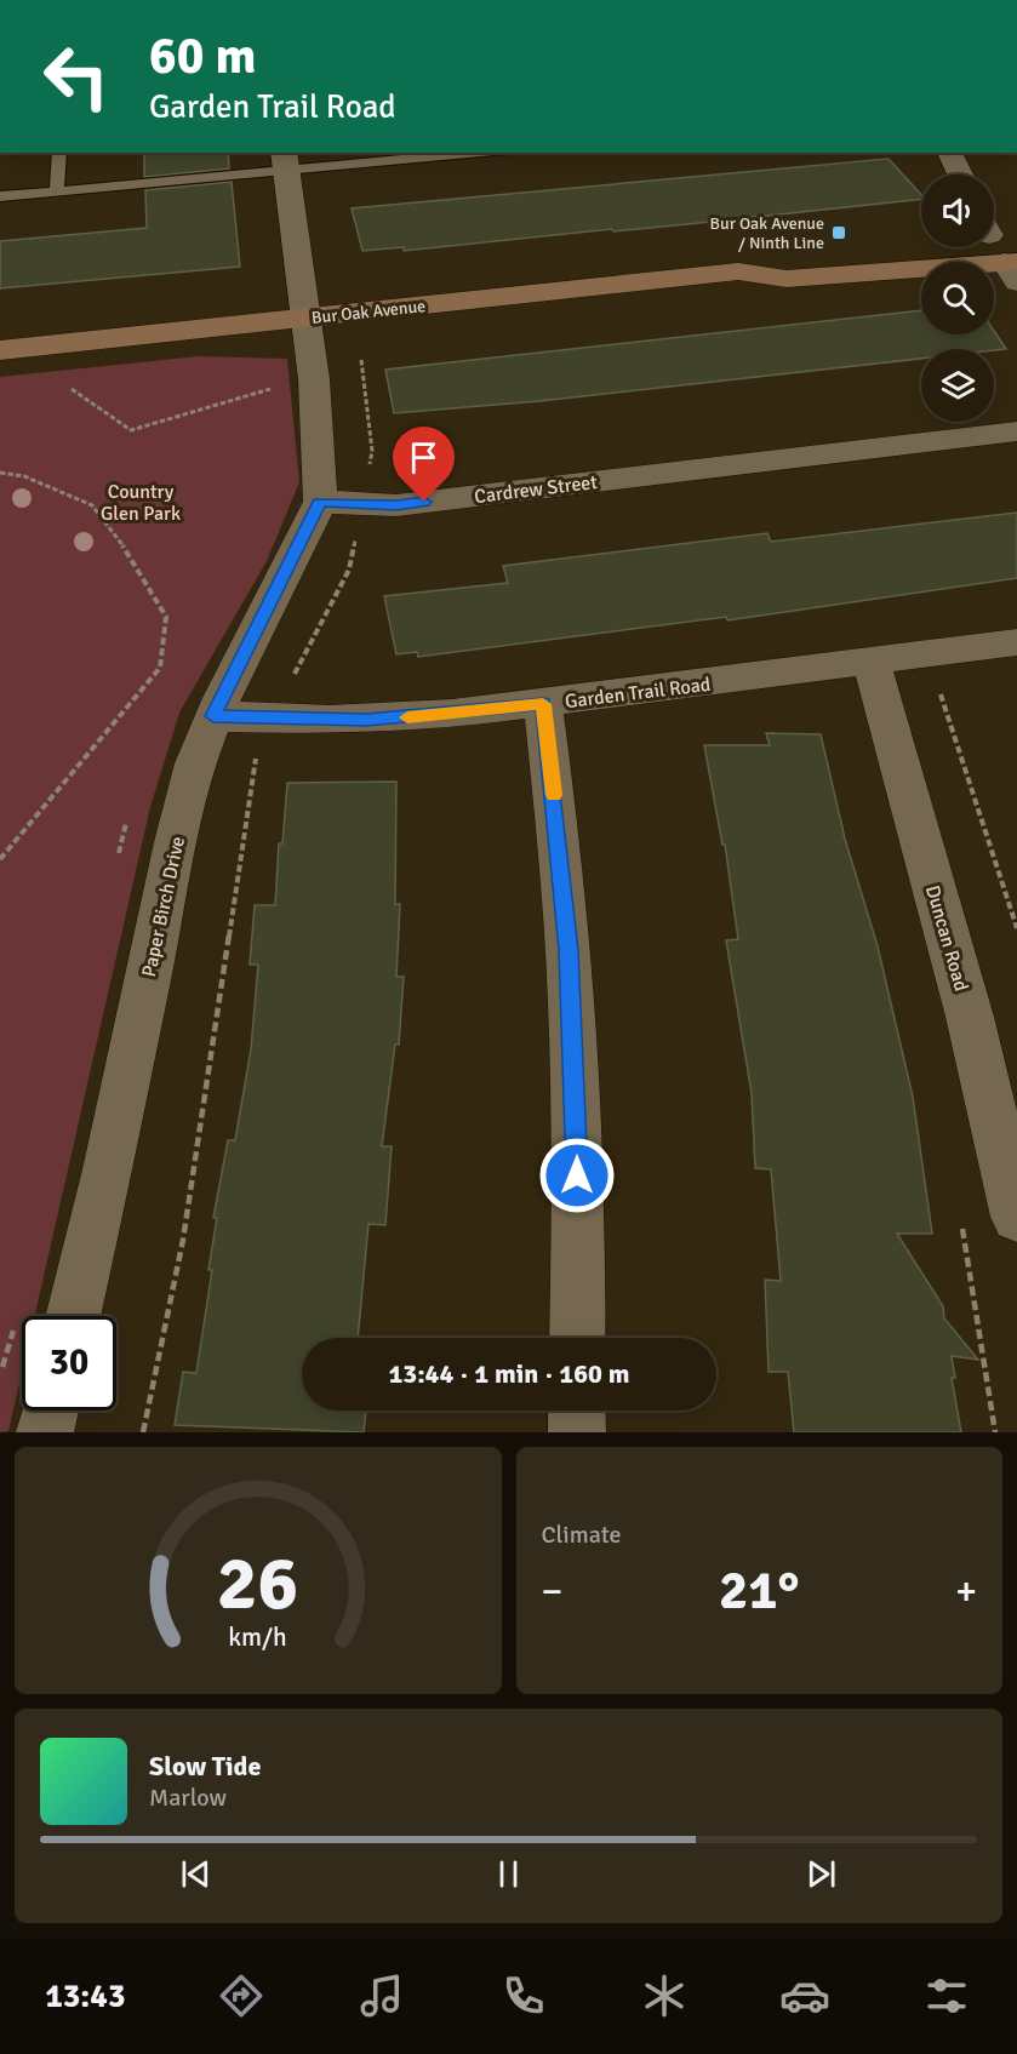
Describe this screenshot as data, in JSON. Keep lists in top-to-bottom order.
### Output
{
  "streets": {
    "street": [
      "Bur Oak Avenue",
      "Cardrew Street",
      "Garden Trail Road",
      "Paper Birch Drive",
      "Duncan Road"
    ]
  },
  "crossings": [
    ["Cardrew Street", "Paper Birch Drive"],
    ["Garden Trail Road", "Paper Birch Drive"],
    ["Garden Trail Road", "Duncan Road"]
  ],
  "parks": ["Country Glen Park"],
  "places": {
    "transit": ["Bur Oak Avenue / Ninth Line"]
  },
  "page": {
    "turn": ["60 m", "Garden Trail Road"],
    "limit": "30",
    "trip": "13:44 · 1 min · 160 m",
    "tile": "Climate",
    "heat": ["−", "21°", "+"],
    "song": ["Slow Tide", "Marlow"],
    "tabs": "13:43",
    "gauge": ["26", "km/h"]
  }
}
